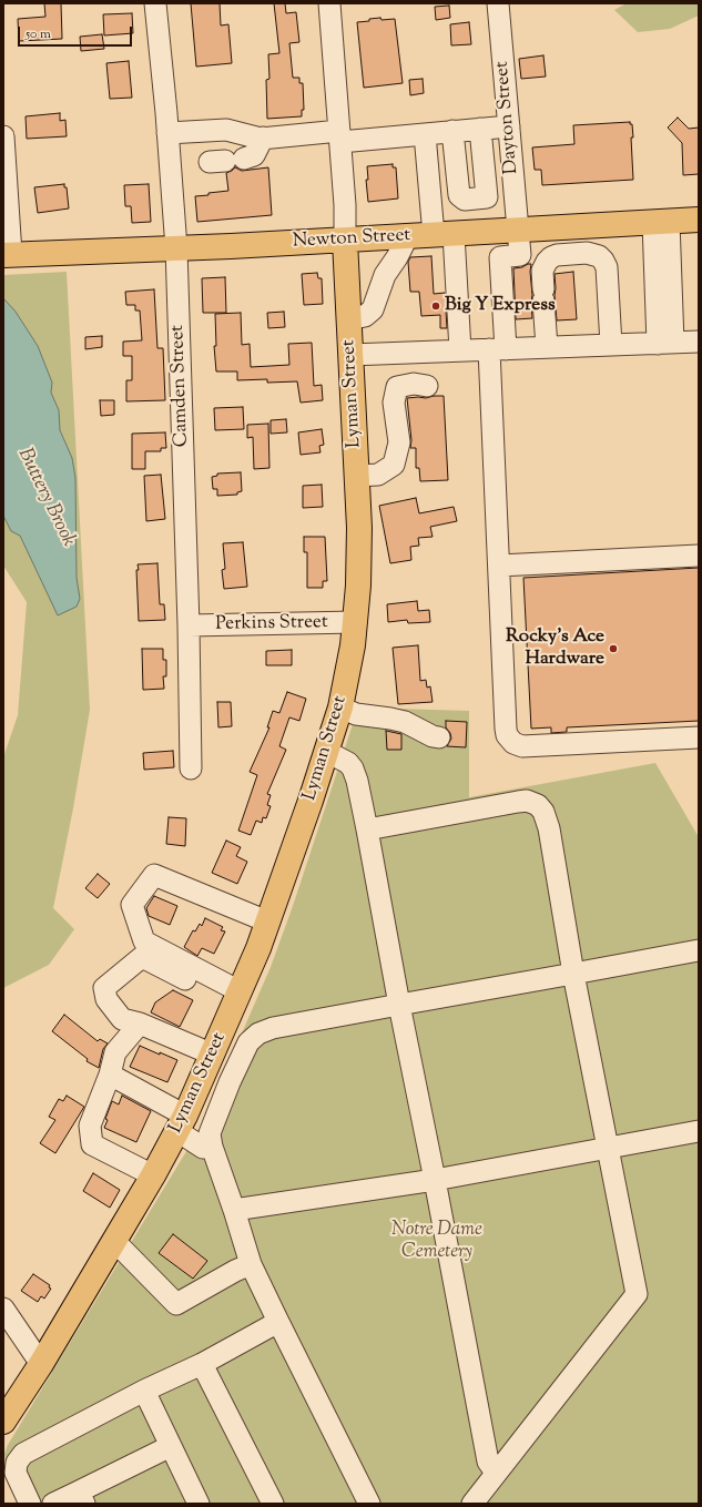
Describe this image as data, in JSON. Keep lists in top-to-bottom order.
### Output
{
  "streets": {
    "main road": ["Newton Street", "Lyman Street"],
    "street": ["Dayton Street", "Camden Street", "Perkins Street"]
  },
  "crossings": [
    ["Dayton Street", "Newton Street"],
    ["Newton Street", "Camden Street"],
    ["Newton Street", "Lyman Street"],
    ["Camden Street", "Perkins Street"],
    ["Lyman Street", "Perkins Street"]
  ],
  "water": ["Buttery Brook"],
  "parks": ["Notre Dame Cemetery"],
  "places": ["Big Y Express", "Rocky's Ace Hardware"],
  "scale_bar": "50 m"
}
